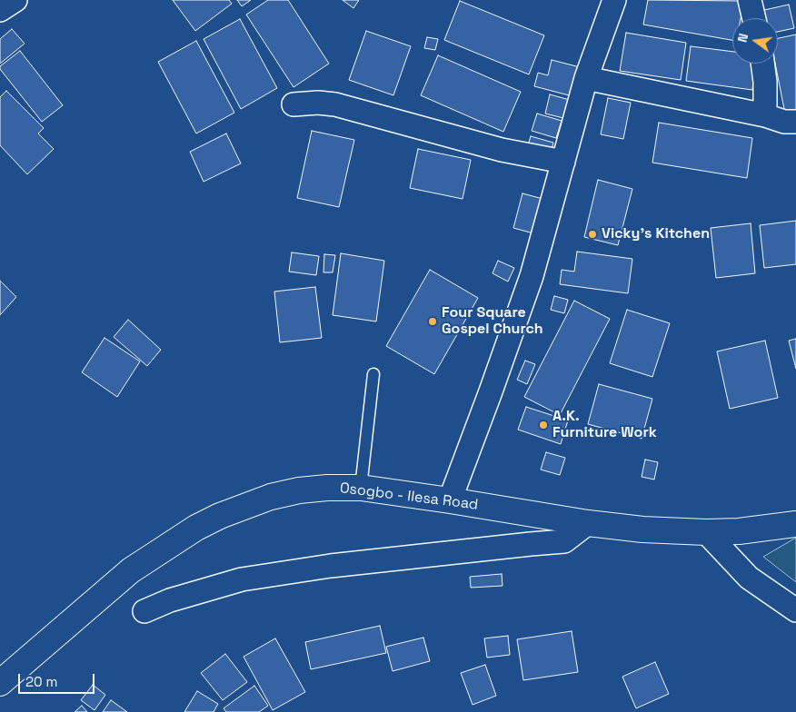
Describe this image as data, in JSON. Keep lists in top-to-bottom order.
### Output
{
  "streets": {
    "main road": ["Osogbo - Ilesa Road"]
  },
  "places": ["Vicky's Kitchen", "Four Square Gospel Church", "A.K. Furniture Work"],
  "scale_bar": "20 m",
  "north": "left"
}
